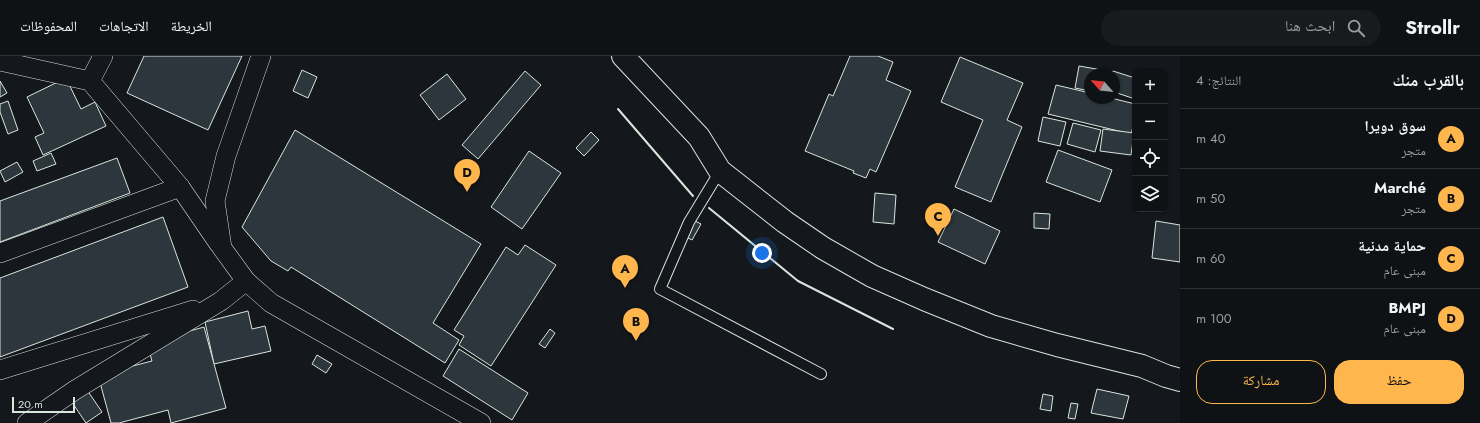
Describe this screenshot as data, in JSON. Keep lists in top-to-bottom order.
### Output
{
  "scale_bar": "20 m",
  "north": "top left",
  "page": {
    "header": "Strollr",
    "search": "ابحث هنا",
    "nav": ["الخريطة", "الاتجاهات", "المحفوظات"],
    "heading": ["بالقرب منك", "النتائج: 4"],
    "map_buttons": ["+", "−"],
    "list": [
      {
        "mark": "A",
        "name": "سوق دويرا",
        "note": "متجر",
        "value": "40 m"
      },
      {
        "mark": "B",
        "name": "Marché",
        "note": "متجر",
        "value": "50 m"
      },
      {
        "mark": "C",
        "name": "حماية مدنية",
        "note": "مبنى عام",
        "value": "60 m"
      },
      {
        "mark": "D",
        "name": "BMPJ",
        "note": "مبنى عام",
        "value": "100 m"
      }
    ],
    "pins": [
      "D",
      "C",
      "A",
      "B"
    ],
    "buttons": ["حفظ", "مشاركة"],
    "scale": "20 m"
  }
}
